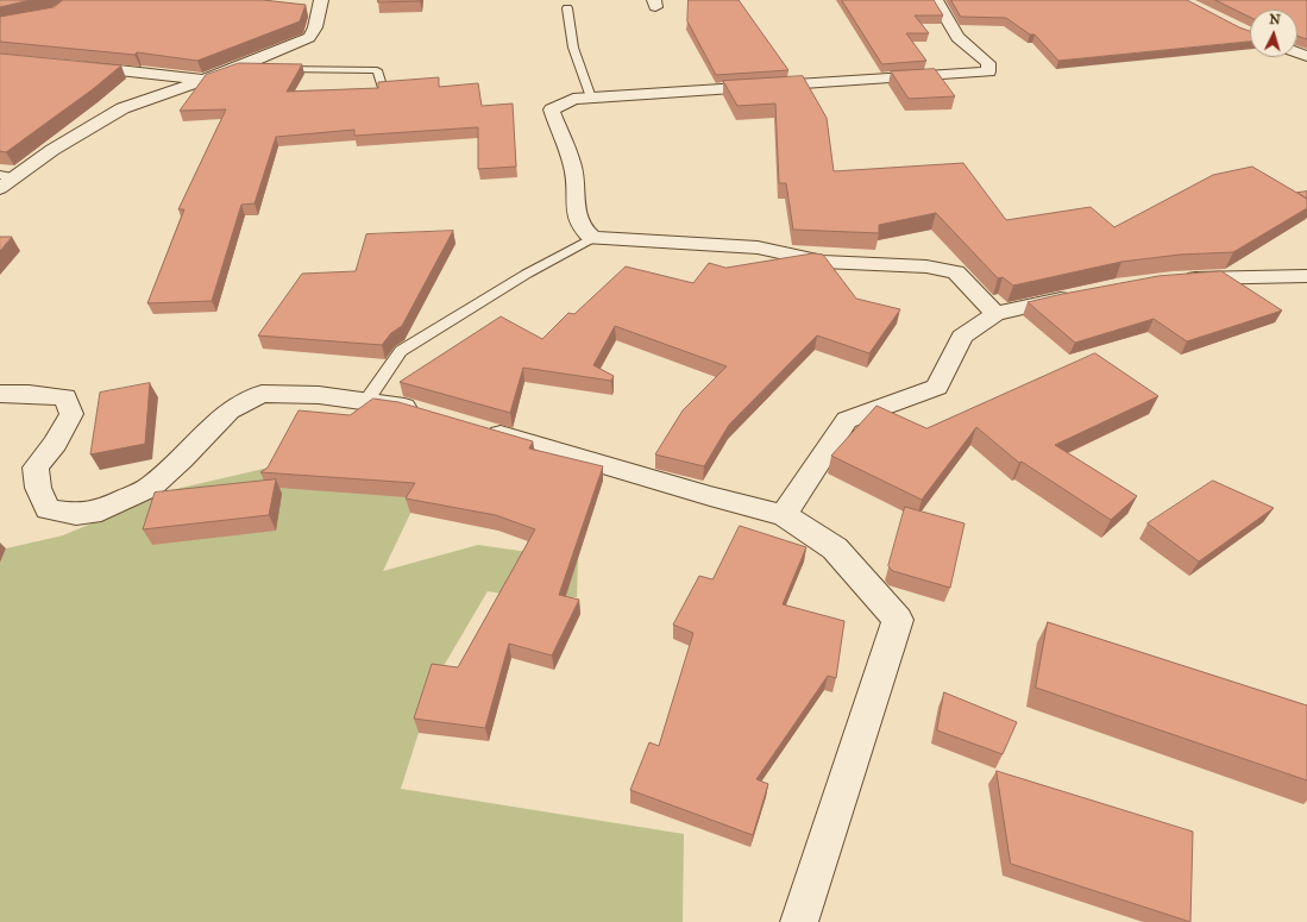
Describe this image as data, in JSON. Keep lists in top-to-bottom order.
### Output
{
  "north": "top"
}
